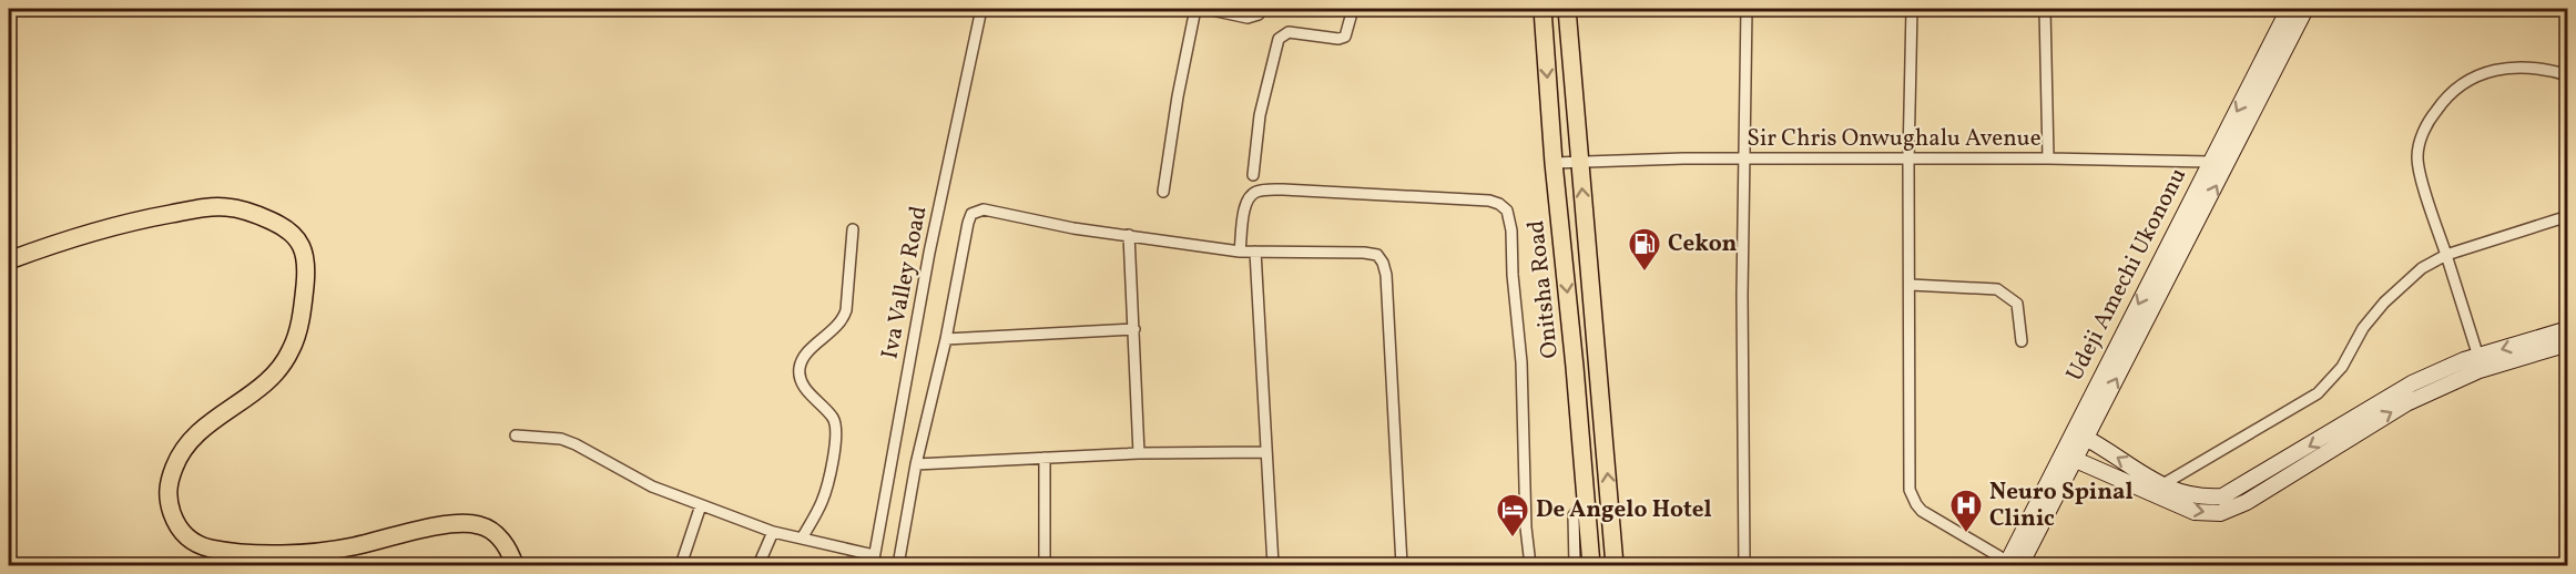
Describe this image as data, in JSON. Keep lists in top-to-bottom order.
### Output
{
  "streets": {
    "main road": ["Udeji Amechi Ukononu", "Onitsha Road"],
    "street": ["Sir Chris Onwughalu Avenue", "Iva Valley Road"]
  },
  "crossings": [
    ["Sir Chris Onwughalu Avenue", "Udeji Amechi Ukononu"],
    ["Sir Chris Onwughalu Avenue", "Onitsha Road"]
  ],
  "places": {
    "fuel station": ["Cekon"],
    "hospital": ["Neuro Spinal Clinic"],
    "hotel": ["De Angelo Hotel"]
  }
}
